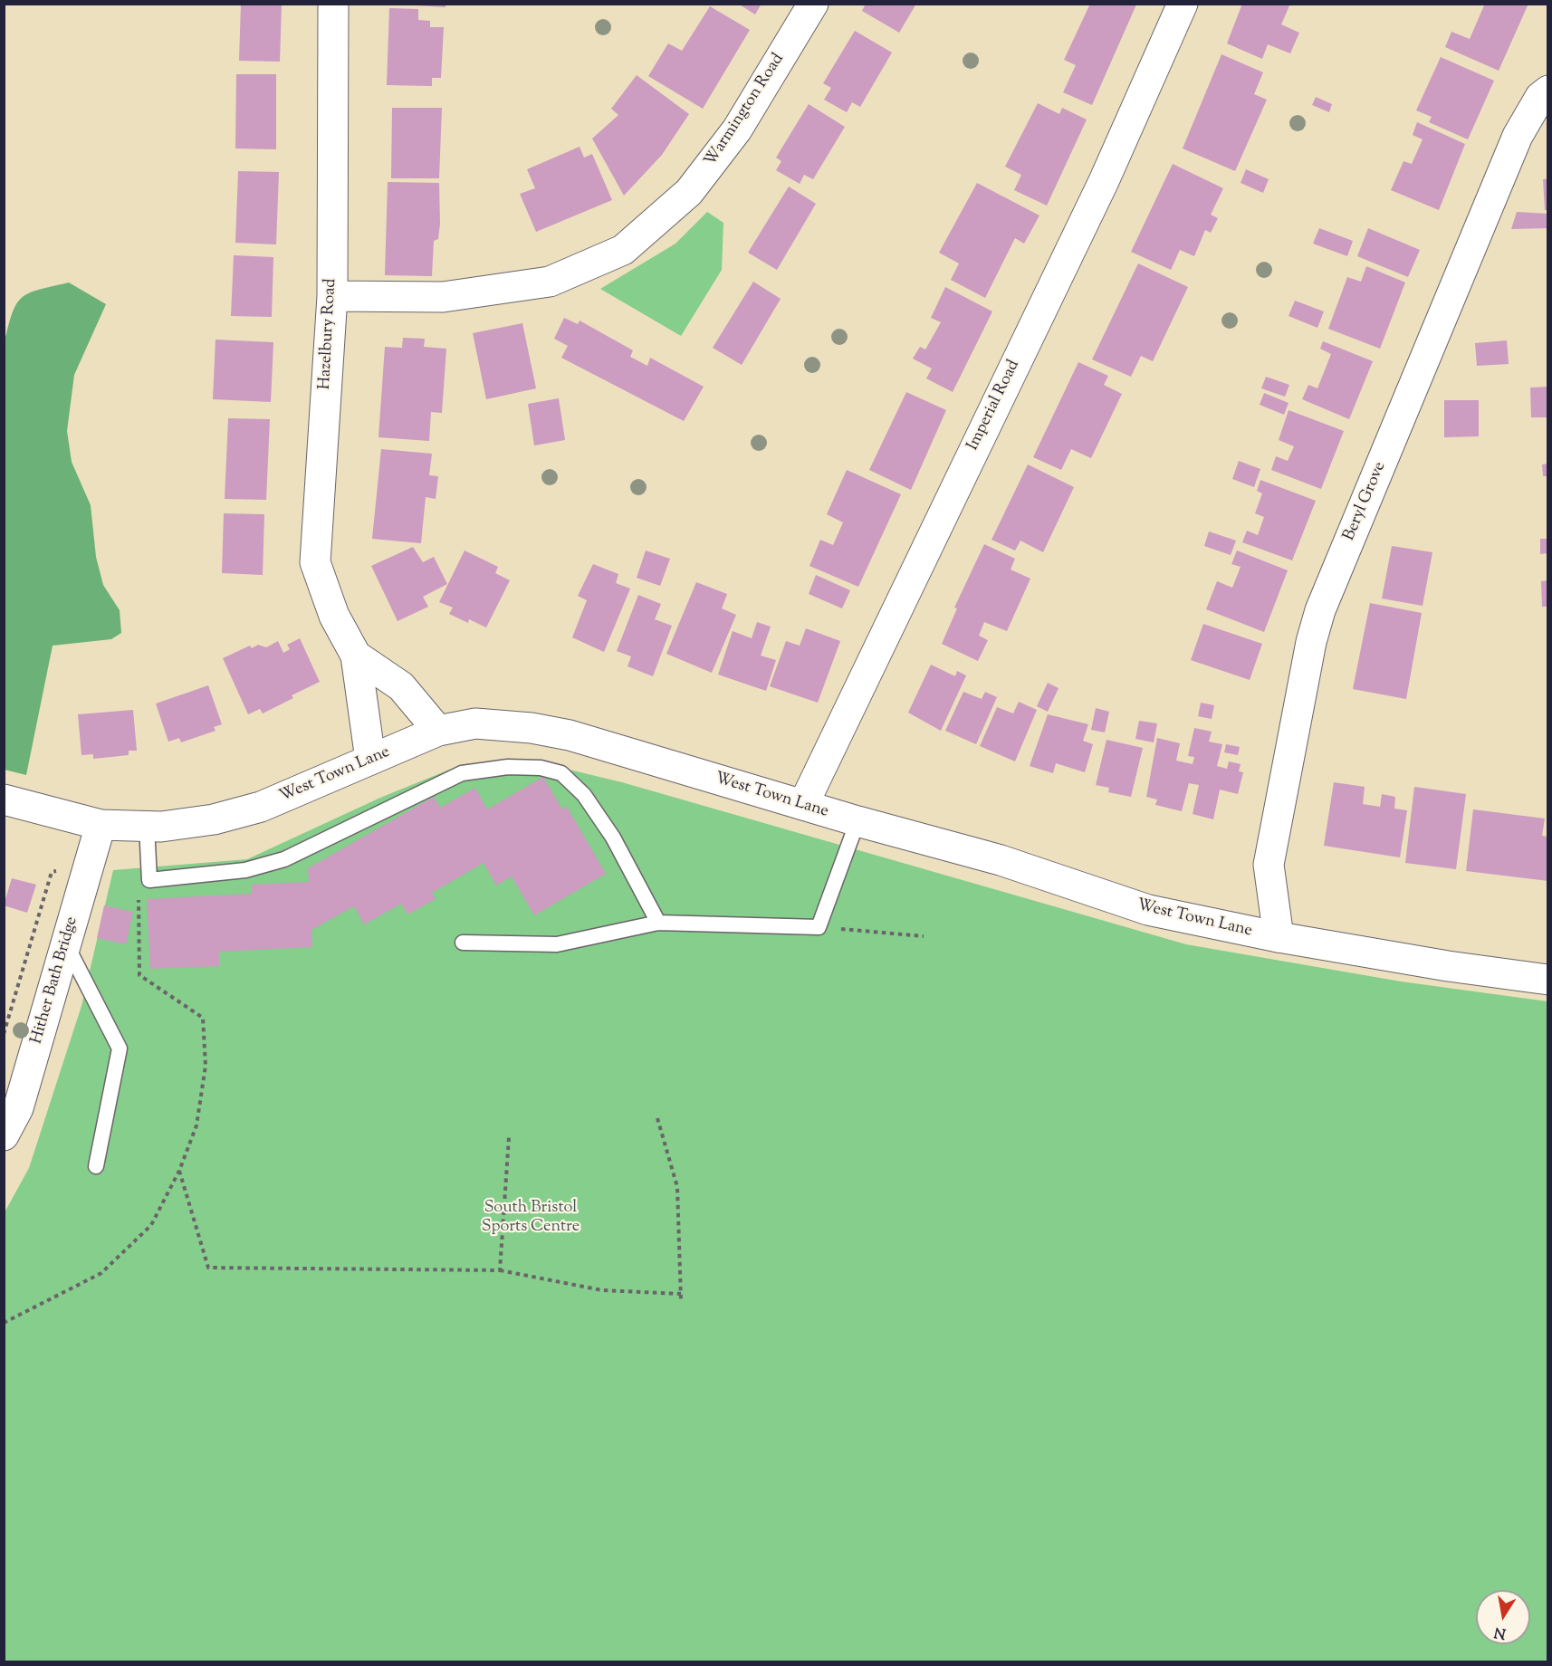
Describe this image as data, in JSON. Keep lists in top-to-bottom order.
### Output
{
  "streets": {
    "street": [
      "Warmington Road",
      "Hazelbury Road",
      "Imperial Road",
      "Beryl Grove",
      "West Town Lane",
      "Hither Bath Bridge"
    ]
  },
  "crossings": [
    ["Warmington Road", "Hazelbury Road"],
    ["Hazelbury Road", "West Town Lane"],
    ["Imperial Road", "West Town Lane"],
    ["Beryl Grove", "West Town Lane"],
    ["West Town Lane", "Hither Bath Bridge"]
  ],
  "parks": ["South Bristol Sports Centre"],
  "north": "bottom"
}
